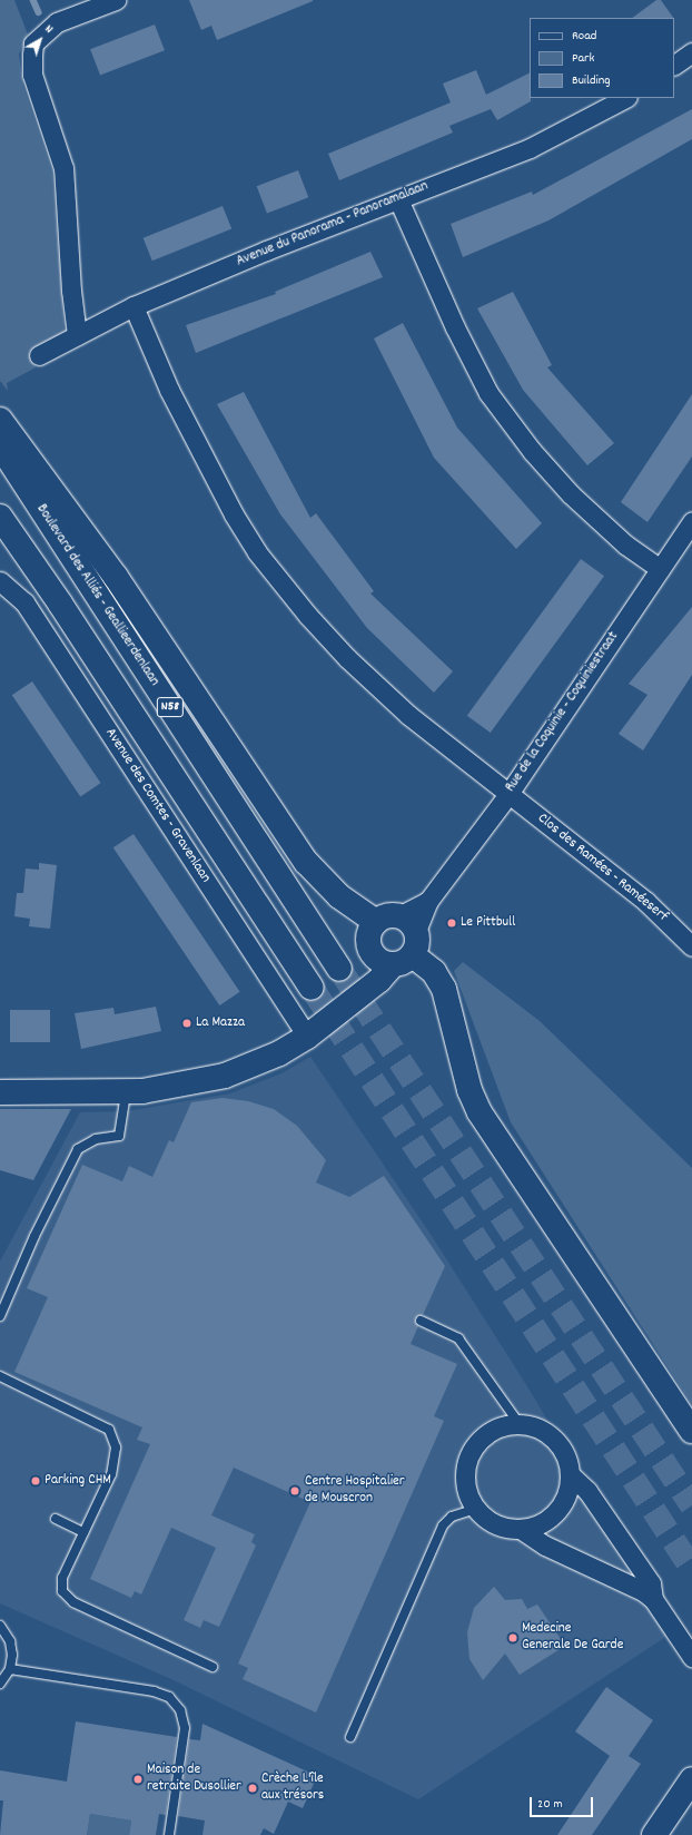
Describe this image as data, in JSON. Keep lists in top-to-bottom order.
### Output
{
  "streets": {
    "main road": ["Boulevard des Alliés - Geallieerdenlaan", "N58", "Rue de la Coquinie - Coquiniestraat"],
    "street": ["Avenue du Panorama - Panoramalaan", "Avenue des Comtes - Gravenlaan", "Clos des Ramées - Raméeserf"]
  },
  "crossings": [
    ["Avenue du Panorama - Panoramalaan", "Clos des Ramées - Raméeserf"],
    ["Rue de la Coquinie - Coquiniestraat", "Avenue des Comtes - Gravenlaan"],
    ["Rue de la Coquinie - Coquiniestraat", "Clos des Ramées - Raméeserf"]
  ],
  "places": [
    "Le Pittbull",
    "La Mazza",
    "Parking CHM",
    "Centre Hospitalier de Mouscron",
    "Medecine Generale De Garde",
    "Maison de retraite Dusollier",
    "Crèche L'île aux trésors"
  ],
  "legend": ["Road", "Park", "Building"],
  "scale_bar": "20 m",
  "north": "top right"
}
